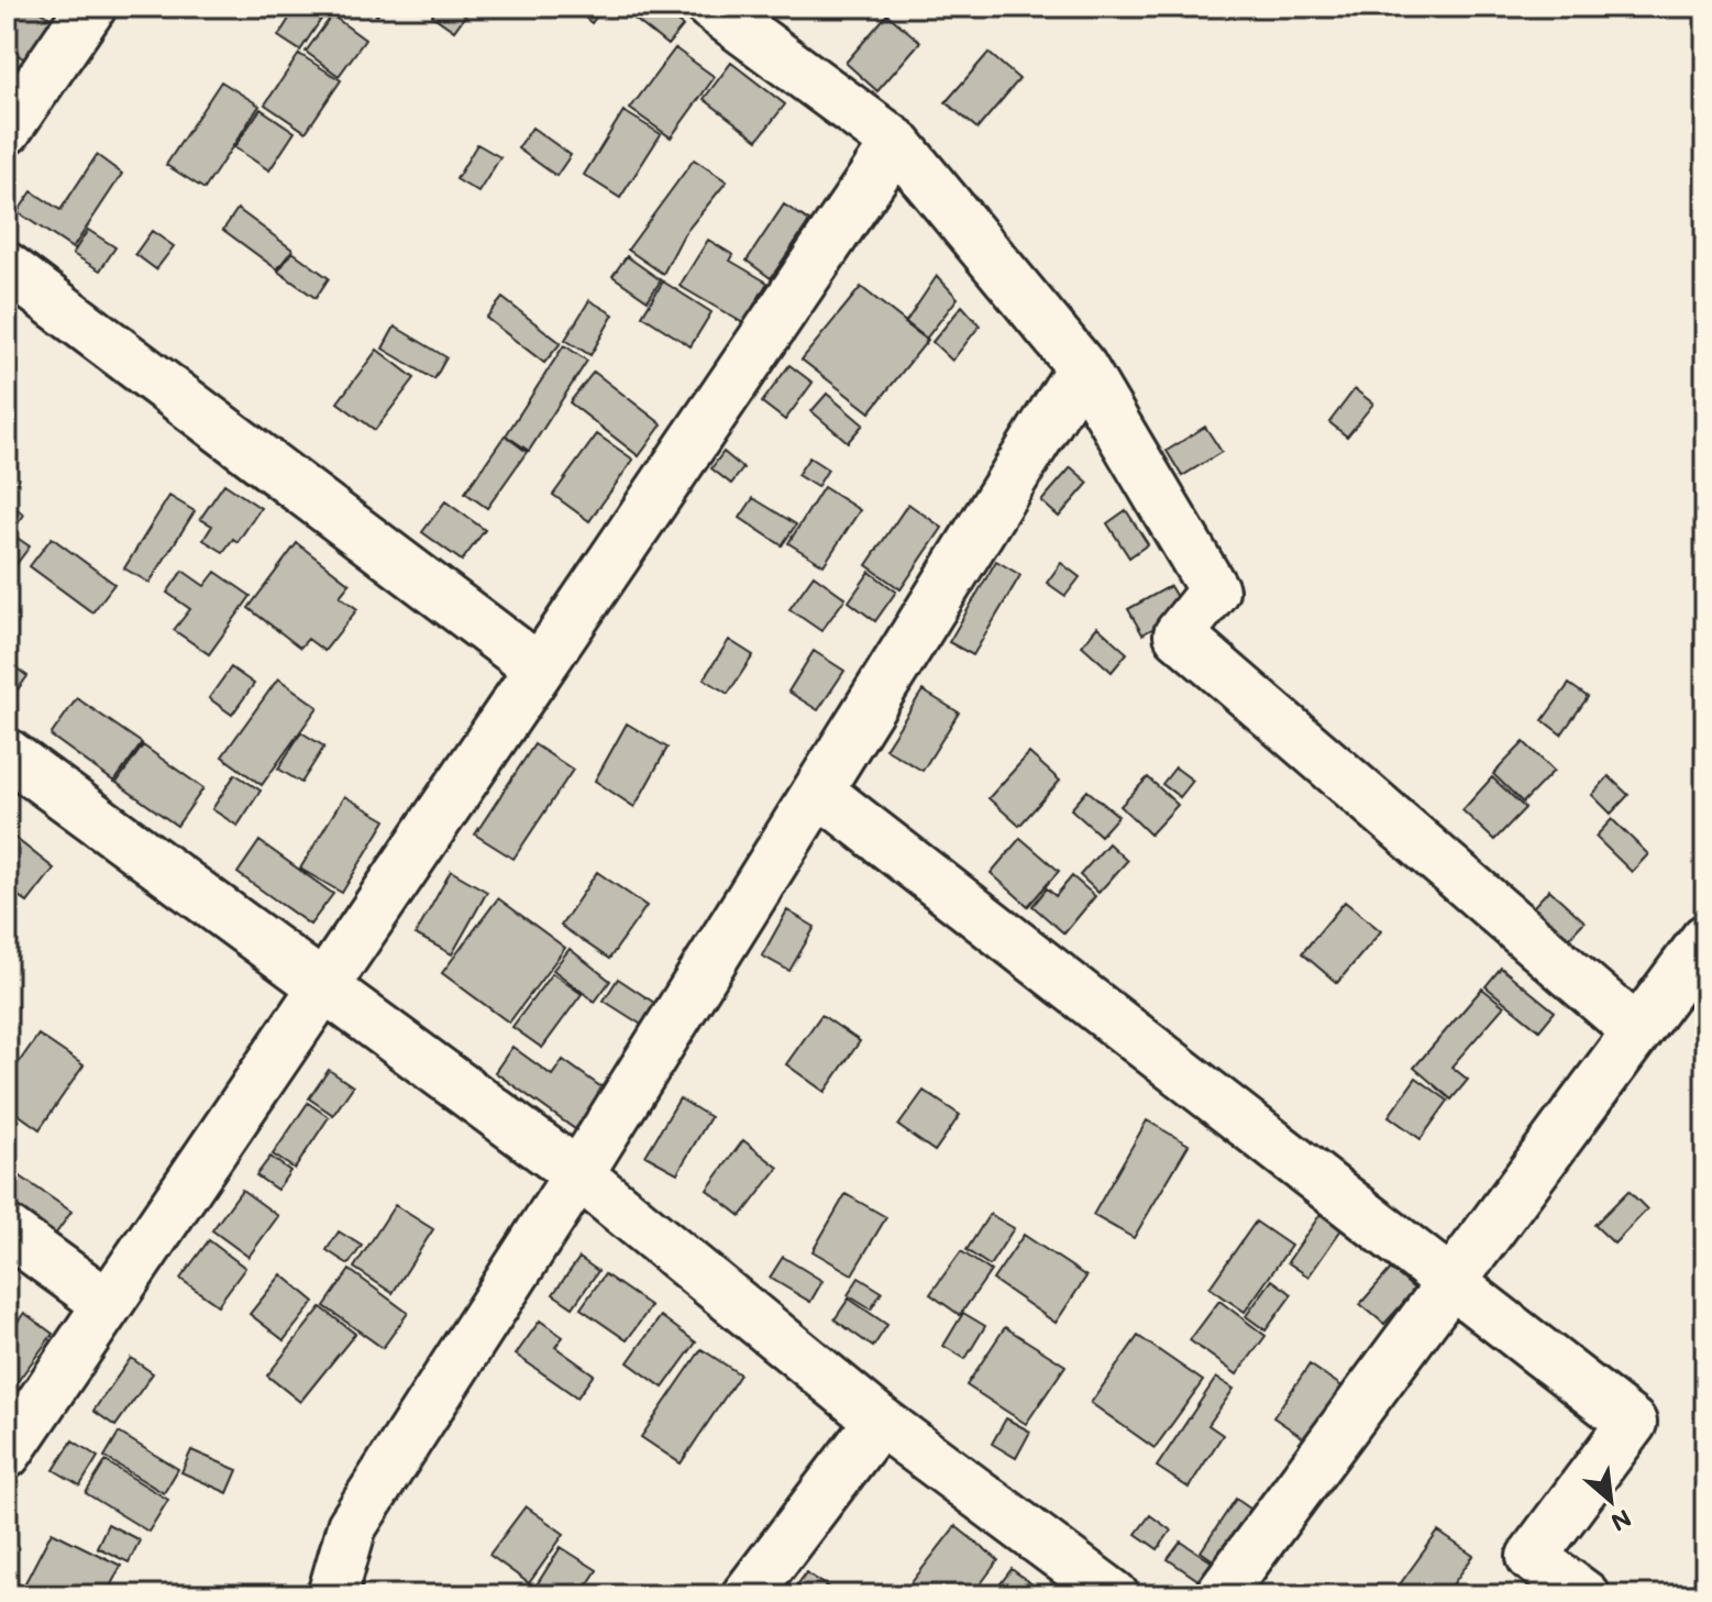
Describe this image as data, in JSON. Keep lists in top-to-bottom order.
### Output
{
  "north": "bottom right"
}
